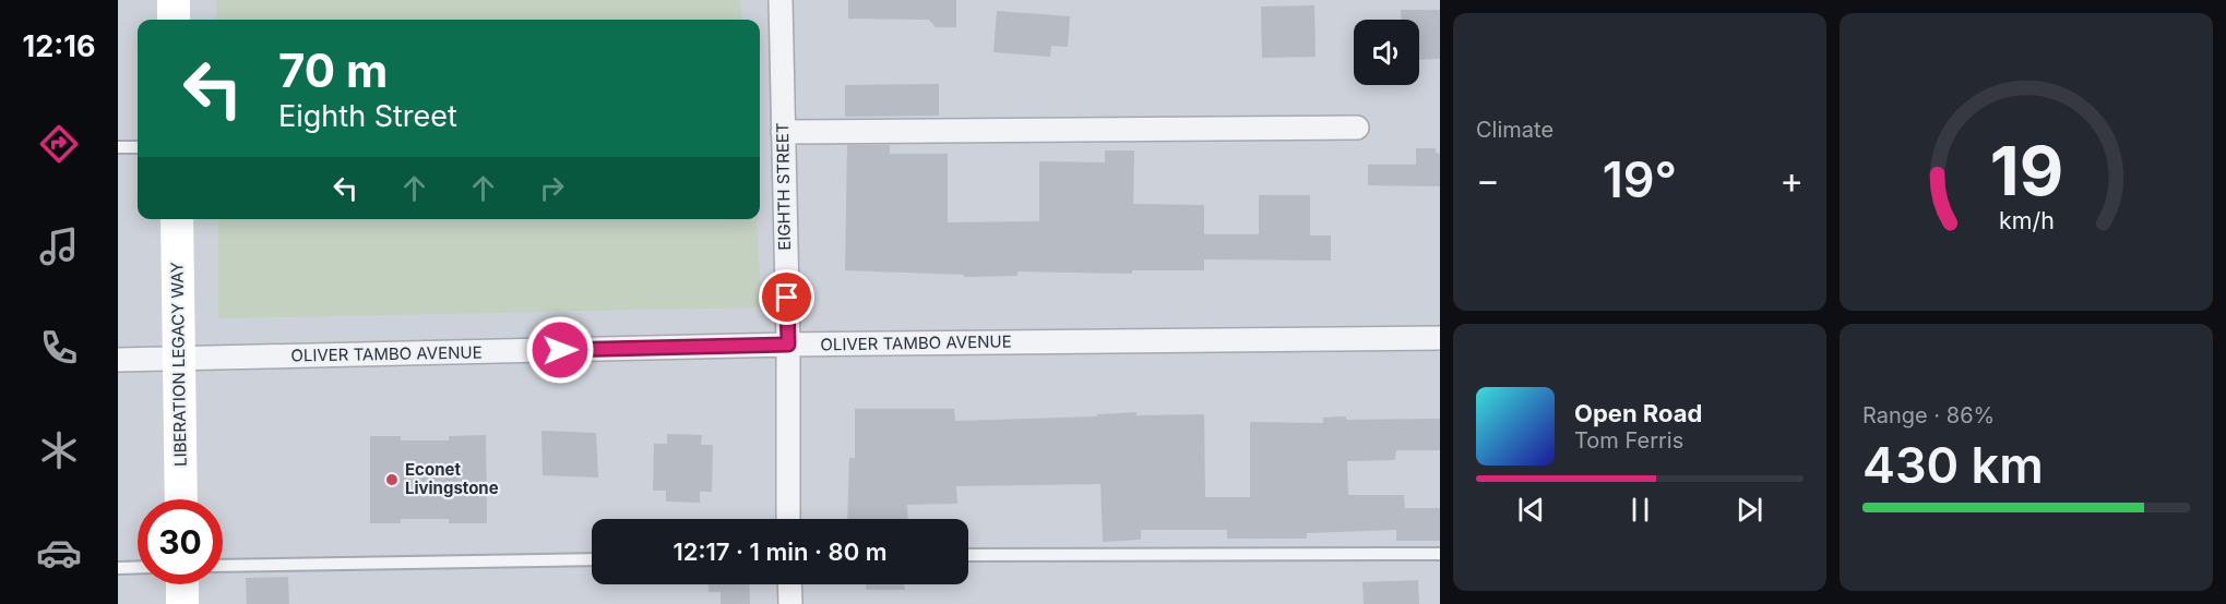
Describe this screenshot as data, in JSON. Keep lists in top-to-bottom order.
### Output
{
  "streets": {
    "main road": ["LIBERATION LEGACY WAY"],
    "street": ["EIGHTH STREET", "OLIVER TAMBO AVENUE"]
  },
  "crossings": [
    ["EIGHTH STREET", "OLIVER TAMBO AVENUE"],
    ["OLIVER TAMBO AVENUE", "LIBERATION LEGACY WAY"]
  ],
  "places": ["Econet Livingstone"],
  "page": {
    "tabs": "12:16",
    "tile": [
      "Climate",
      ["Range · 86%", "430 km"]
    ],
    "turn": ["70 m", "Eighth Street"],
    "heat": ["−", "19°", "+"],
    "song": ["Open Road", "Tom Ferris"],
    "limit": "30",
    "trip": "12:17 · 1 min · 80 m",
    "gauge": ["19", "km/h"]
  }
}
